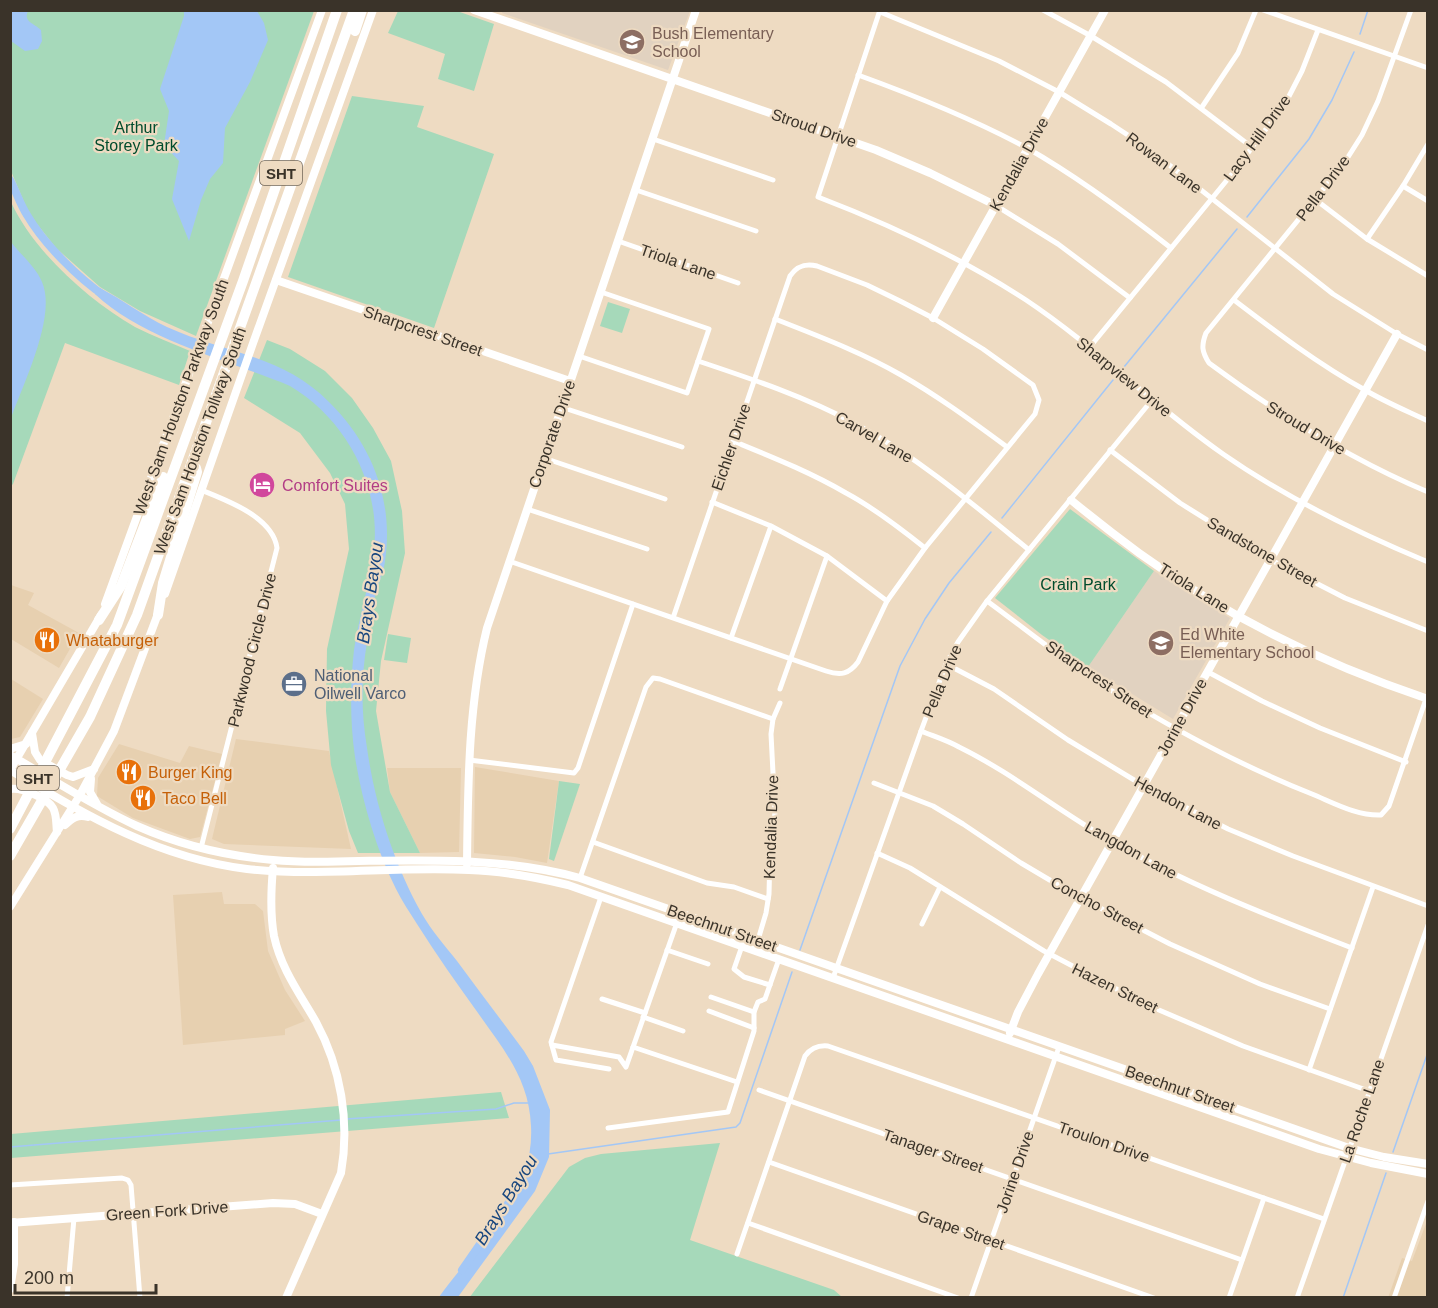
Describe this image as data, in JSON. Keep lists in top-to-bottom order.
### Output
{
  "streets": {
    "highway": ["SHT", "West Sam Houston Tollway South"],
    "main road": [
      "Stroud Drive",
      "Kendalia Drive",
      "Triola Lane",
      "Sharpcrest Street",
      "West Sam Houston Parkway South",
      "Corporate Drive",
      "Jorine Drive",
      "Beechnut Street",
      "Green Fork Drive"
    ],
    "street": [
      "Lacy Hill Drive",
      "Rowan Lane",
      "Pella Drive",
      "Sharpview Drive",
      "Carvel Lane",
      "Eichler Drive",
      "Sandstone Street",
      "Parkwood Circle Drive",
      "Hendon Lane",
      "Langdon Lane",
      "Concho Street",
      "Hazen Street",
      "La Roche Lane",
      "Troulon Drive",
      "Tanager Street",
      "Grape Street"
    ]
  },
  "crossings": [
    ["Stroud Drive", "Lacy Hill Drive"],
    ["Stroud Drive", "Kendalia Drive"],
    ["Stroud Drive", "Pella Drive"],
    ["Stroud Drive", "Sharpview Drive"],
    ["Stroud Drive", "Corporate Drive"],
    ["Stroud Drive", "Jorine Drive"],
    ["Lacy Hill Drive", "Rowan Lane"],
    ["Lacy Hill Drive", "Sharpview Drive"],
    ["Rowan Lane", "Kendalia Drive"],
    ["Rowan Lane", "Pella Drive"],
    ["Rowan Lane", "Jorine Drive"],
    ["Kendalia Drive", "Sharpview Drive"],
    ["Kendalia Drive", "Eichler Drive"],
    ["Kendalia Drive", "Beechnut Street"],
    ["Pella Drive", "Triola Lane"],
    ["Pella Drive", "Sharpcrest Street"],
    ["Pella Drive", "Sharpview Drive"],
    ["Pella Drive", "Carvel Lane"],
    ["Pella Drive", "Sandstone Street"],
    ["Pella Drive", "Hendon Lane"],
    ["Pella Drive", "Langdon Lane"],
    ["Pella Drive", "Concho Street"],
    ["Pella Drive", "Beechnut Street"],
    ["Pella Drive", "Hazen Street"],
    ["Triola Lane", "Corporate Drive"],
    ["Triola Lane", "Jorine Drive"],
    ["Sharpcrest Street", "Corporate Drive"],
    ["Sharpcrest Street", "Jorine Drive"],
    ["Sharpview Drive", "Jorine Drive"],
    ["West Sam Houston Parkway South", "Beechnut Street"],
    ["Corporate Drive", "Beechnut Street"],
    ["Carvel Lane", "Eichler Drive"],
    ["Sandstone Street", "Jorine Drive"],
    ["Parkwood Circle Drive", "Beechnut Street"],
    ["Jorine Drive", "Hendon Lane"],
    ["Jorine Drive", "Langdon Lane"],
    ["Jorine Drive", "Concho Street"],
    ["Jorine Drive", "Beechnut Street"],
    ["Jorine Drive", "Hazen Street"],
    ["Jorine Drive", "Troulon Drive"],
    ["Jorine Drive", "Tanager Street"],
    ["Jorine Drive", "Grape Street"],
    ["Beechnut Street", "La Roche Lane"],
    ["Hazen Street", "La Roche Lane"],
    ["La Roche Lane", "Troulon Drive"],
    ["Troulon Drive", "Tanager Street"]
  ],
  "water": ["Brays Bayou"],
  "parks": ["Arthur Storey Park", "Crain Park"],
  "places": {
    "school or university": ["Bush Elementary School", "Ed White Elementary School"],
    "hotel": ["Comfort Suites"],
    "restaurant": ["Whataburger", "Burger King", "Taco Bell"],
    "office": ["National Oilwell Varco"]
  },
  "scale_bar": "200 m"
}
